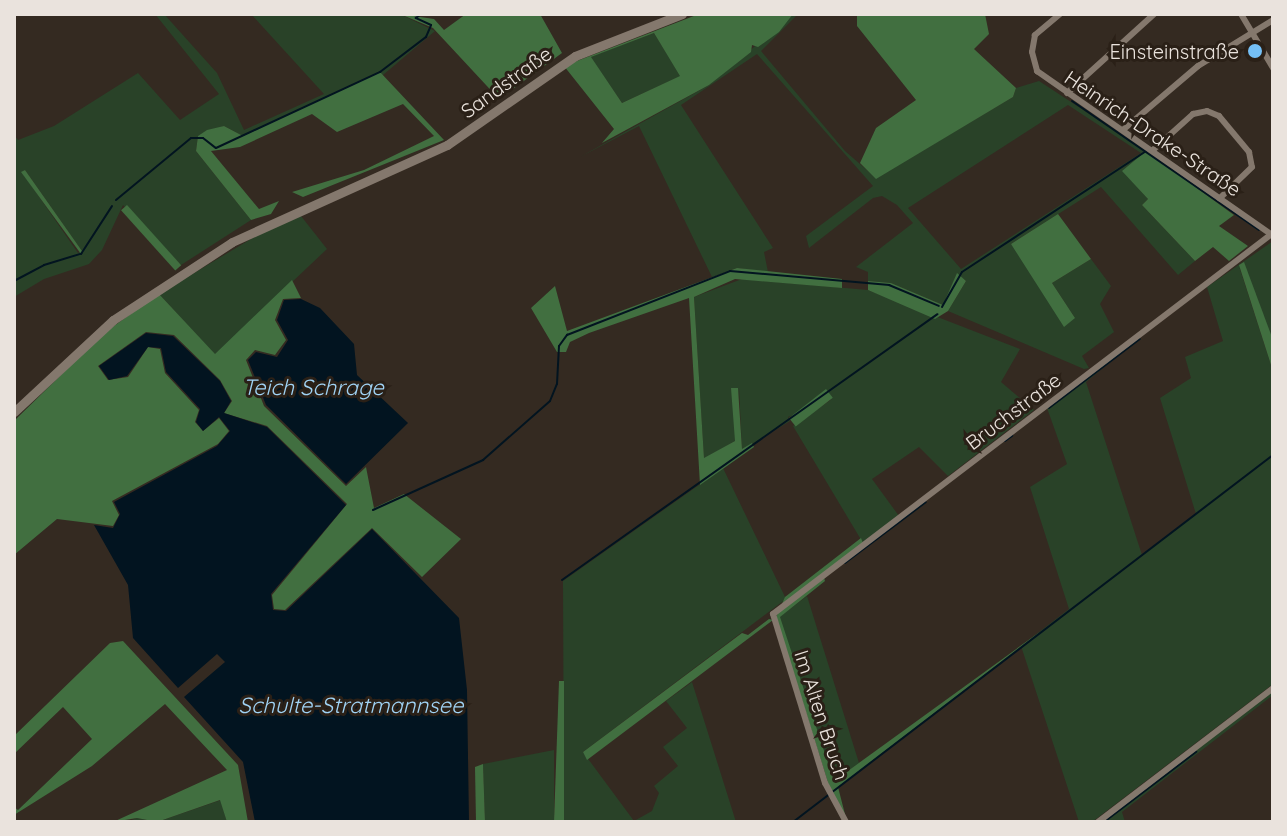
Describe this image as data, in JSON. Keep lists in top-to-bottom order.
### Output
{
  "streets": {
    "main road": ["Sandstraße"],
    "street": ["Heinrich-Drake-Straße", "Bruchstraße", "Im Alten Bruch"]
  },
  "crossings": [
    ["Heinrich-Drake-Straße", "Bruchstraße"],
    ["Bruchstraße", "Im Alten Bruch"]
  ],
  "water": ["Teich Schrage", "Schulte-Stratmannsee"],
  "places": ["Einsteinstraße"]
}
